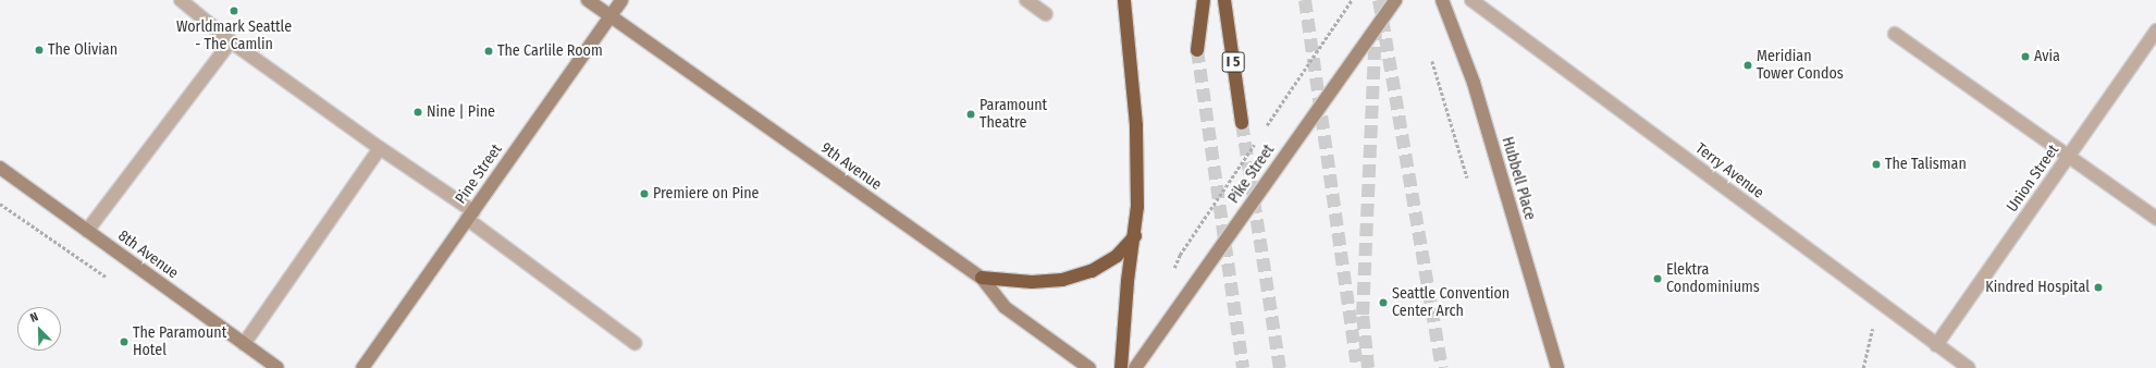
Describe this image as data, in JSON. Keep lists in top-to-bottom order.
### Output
{
  "streets": {
    "highway": ["I 5"],
    "main road": [
      "9th Avenue",
      "Pine Street",
      "Pike Street",
      "Hubbell Place",
      "8th Avenue"
    ],
    "street": ["Terry Avenue", "Union Street"]
  },
  "crossings": [
    ["9th Avenue", "Pine Street"],
    ["Terry Avenue", "Union Street"]
  ],
  "places": [
    "Worldmark Seattle - The Camlin",
    "The Olivian",
    "The Carlile Room",
    "Avia",
    "Meridian Tower Condos",
    "Nine | Pine",
    "Paramount Theatre",
    "The Talisman",
    "Premiere on Pine",
    "Elektra Condominiums",
    "Kindred Hospital",
    "Seattle Convention Center Arch",
    "The Paramount Hotel"
  ],
  "north": "top left"
}
